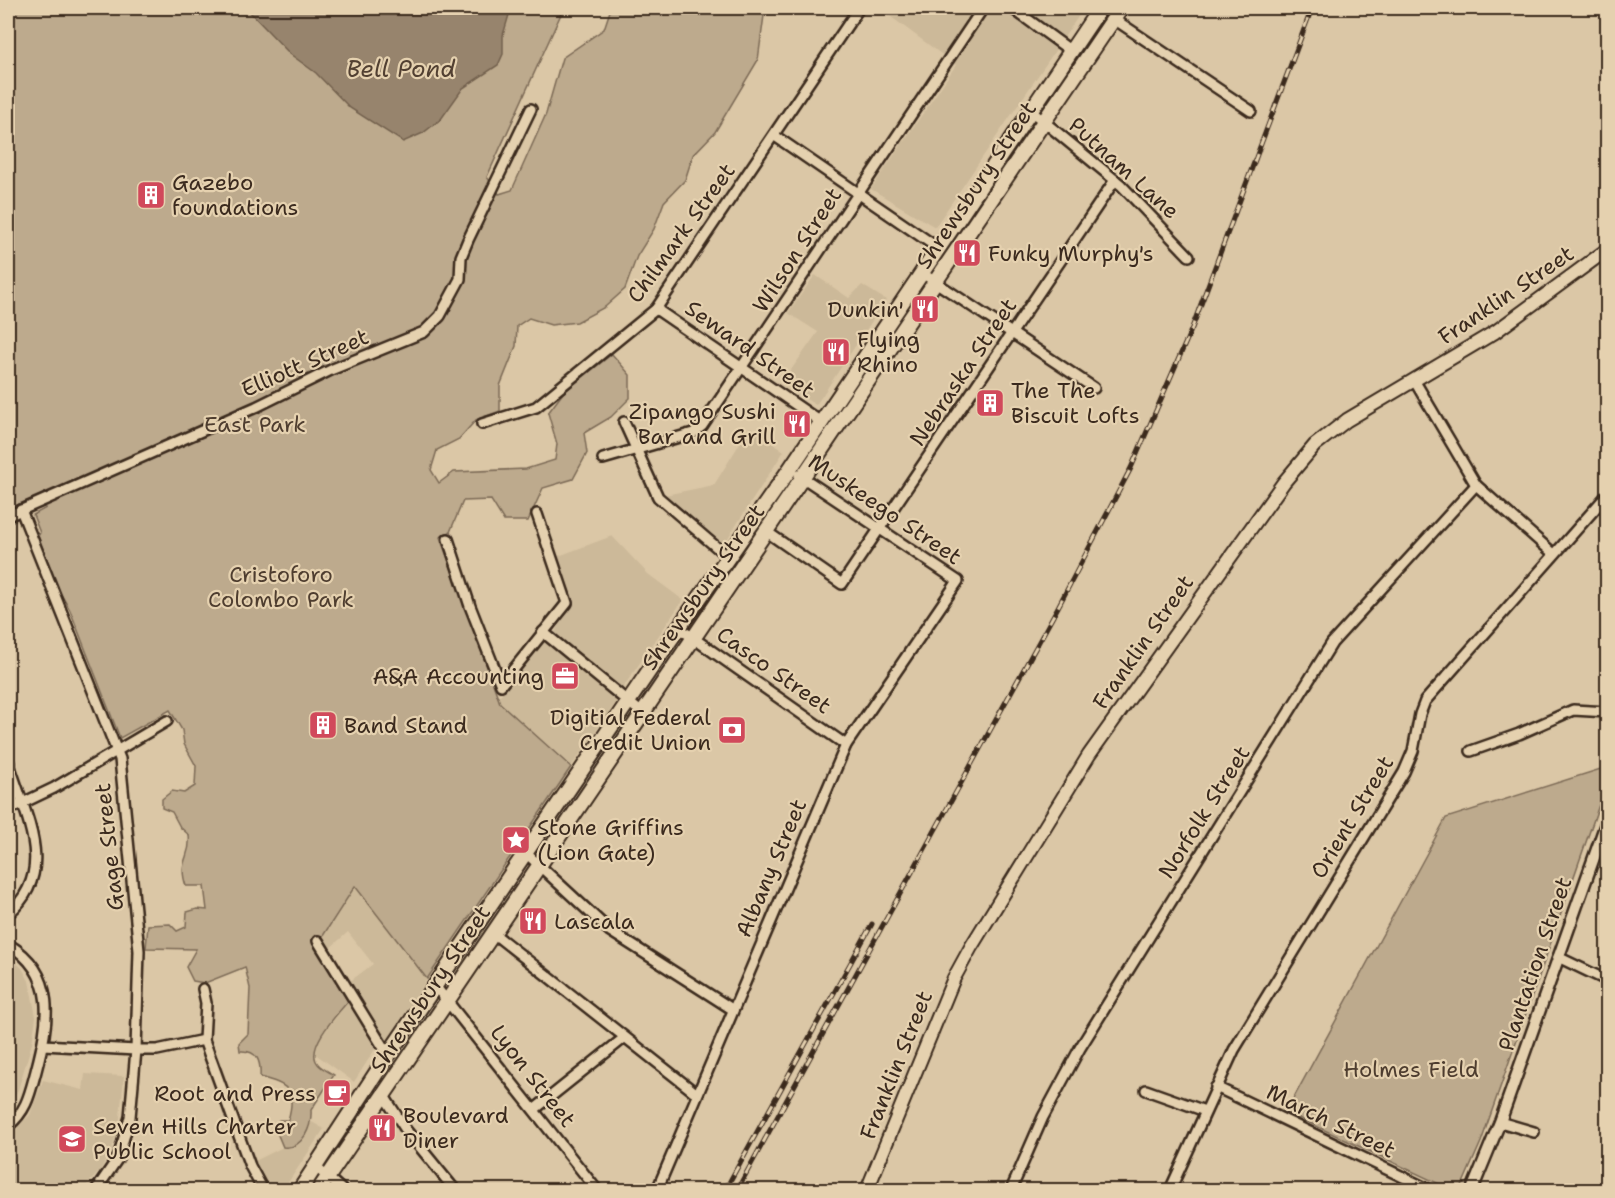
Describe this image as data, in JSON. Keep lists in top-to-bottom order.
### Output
{
  "streets": {
    "main road": ["Shrewsbury Street", "Franklin Street"],
    "street": [
      "Putnam Lane",
      "Chilmark Street",
      "Wilson Street",
      "Seward Street",
      "Elliott Street",
      "Nebraska Street",
      "Muskeego Street",
      "Casco Street",
      "Norfolk Street",
      "Orient Street",
      "Gage Street",
      "Albany Street",
      "Plantation Street",
      "Lyon Street",
      "March Street"
    ]
  },
  "crossings": [
    ["Putnam Lane", "Shrewsbury Street"],
    ["Putnam Lane", "Nebraska Street"],
    ["Shrewsbury Street", "Seward Street"],
    ["Shrewsbury Street", "Nebraska Street"],
    ["Shrewsbury Street", "Muskeego Street"],
    ["Shrewsbury Street", "Casco Street"],
    ["Shrewsbury Street", "Lyon Street"],
    ["Chilmark Street", "Seward Street"],
    ["Wilson Street", "Seward Street"],
    ["Elliott Street", "Gage Street"],
    ["Nebraska Street", "Muskeego Street"],
    ["Muskeego Street", "Albany Street"],
    ["Casco Street", "Albany Street"],
    ["Orient Street", "March Street"]
  ],
  "water": ["Bell Pond"],
  "parks": ["East Park", "Cristoforo Colombo Park", "Holmes Field"],
  "places": {
    "building": ["Gazebo foundations", "The The Biscuit Lofts", "Band Stand"],
    "restaurant": [
      "Funky Murphy's",
      "Dunkin'",
      "Flying Rhino",
      "Zipango Sushi Bar and Grill",
      "Lascala",
      "Boulevard Diner"
    ],
    "office": ["A&A Accounting"],
    "bank": ["Digitial Federal Credit Union"],
    "place": ["Stone Griffins (Lion Gate)"],
    "cafe": ["Root and Press"],
    "school or university": ["Seven Hills Charter Public School"]
  }
}
